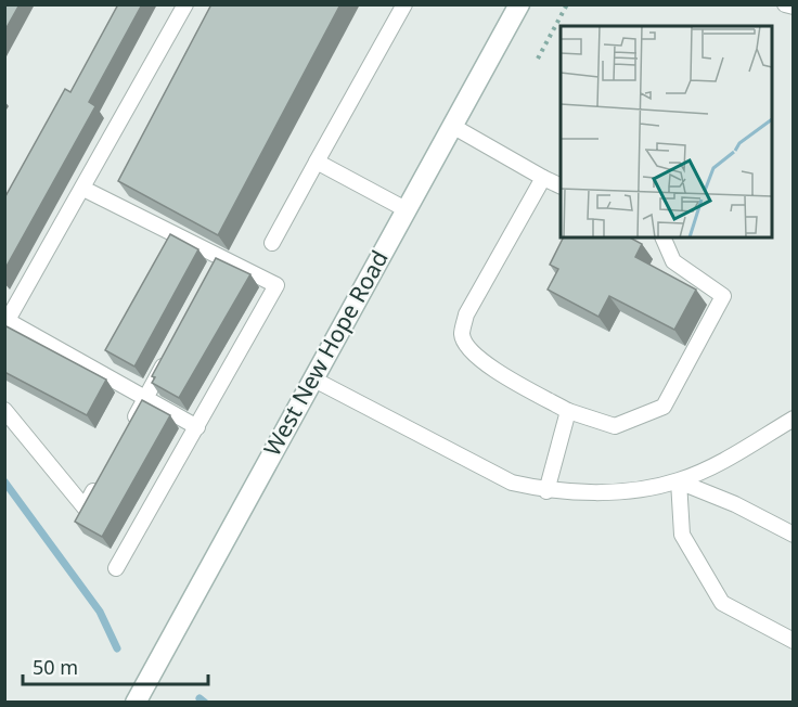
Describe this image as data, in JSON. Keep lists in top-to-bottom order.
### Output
{
  "streets": {
    "main road": ["West New Hope Road"]
  },
  "scale_bar": "50 m"
}
